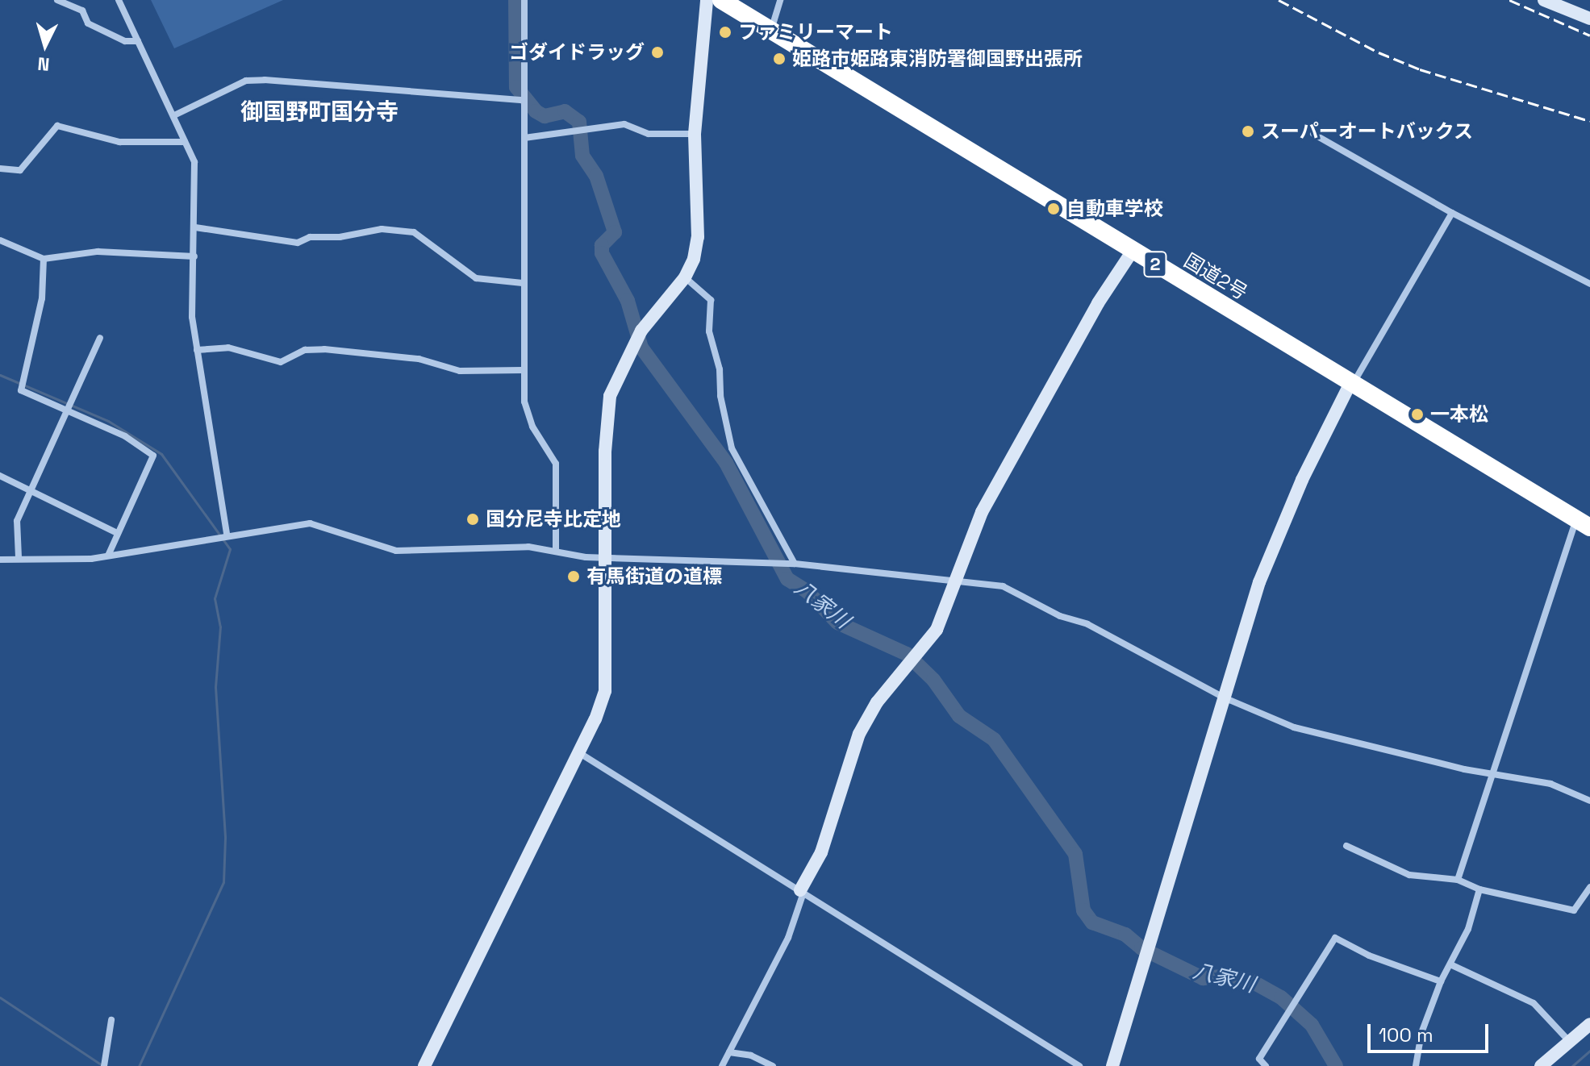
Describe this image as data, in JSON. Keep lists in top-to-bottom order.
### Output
{
  "streets": {
    "highway": ["2", "国道2号"]
  },
  "districts": ["御国野町国分寺"],
  "water": ["八家川"],
  "places": [
    "ファミリーマート",
    "ゴダイドラッグ",
    "姫路市姫路東消防署御国野出張所",
    "スーパーオートバックス",
    "自動車学校",
    "一本松",
    "国分尼寺比定地",
    "有馬街道の道標"
  ],
  "scale_bar": "100 m",
  "north": "bottom"
}
